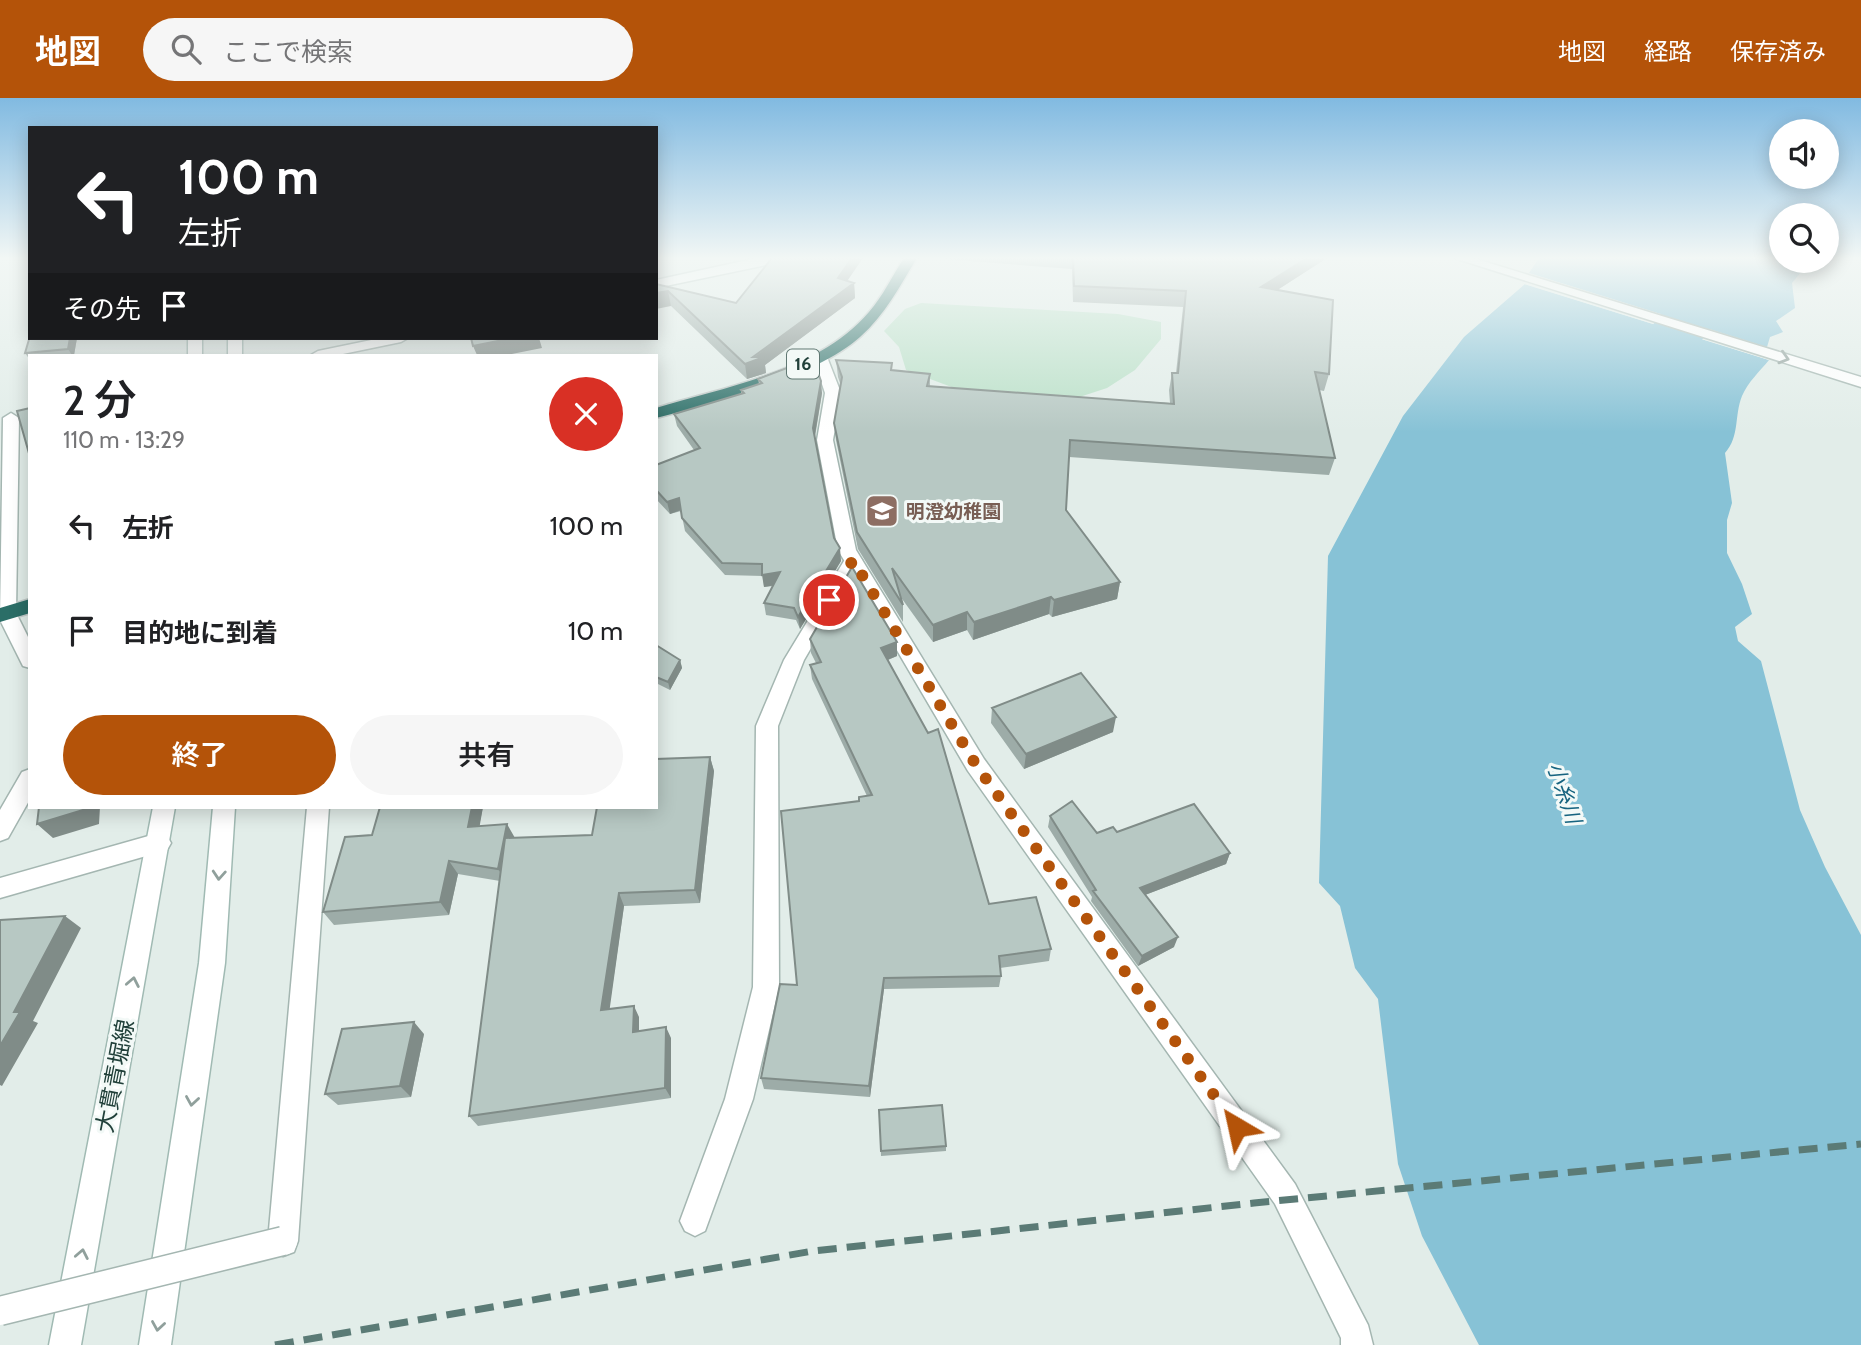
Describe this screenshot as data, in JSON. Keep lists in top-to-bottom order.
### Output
{
  "streets": {
    "highway": ["16"],
    "street": ["大貫青堀線"]
  },
  "water": ["小糸川"],
  "places": {
    "school or university": ["明澄幼稚園"]
  },
  "page": {
    "header": "地図",
    "search": "ここで検索",
    "nav": ["地図", "経路", "保存済み"],
    "turn": ["100 m", "左折"],
    "then": "その先",
    "heading": ["2 分", "110 m · 13:29"],
    "list": [
      {
        "name": "左折",
        "value": "100 m"
      },
      {
        "name": "目的地に到着",
        "value": "10 m"
      }
    ],
    "buttons": ["終了", "共有"]
  }
}
